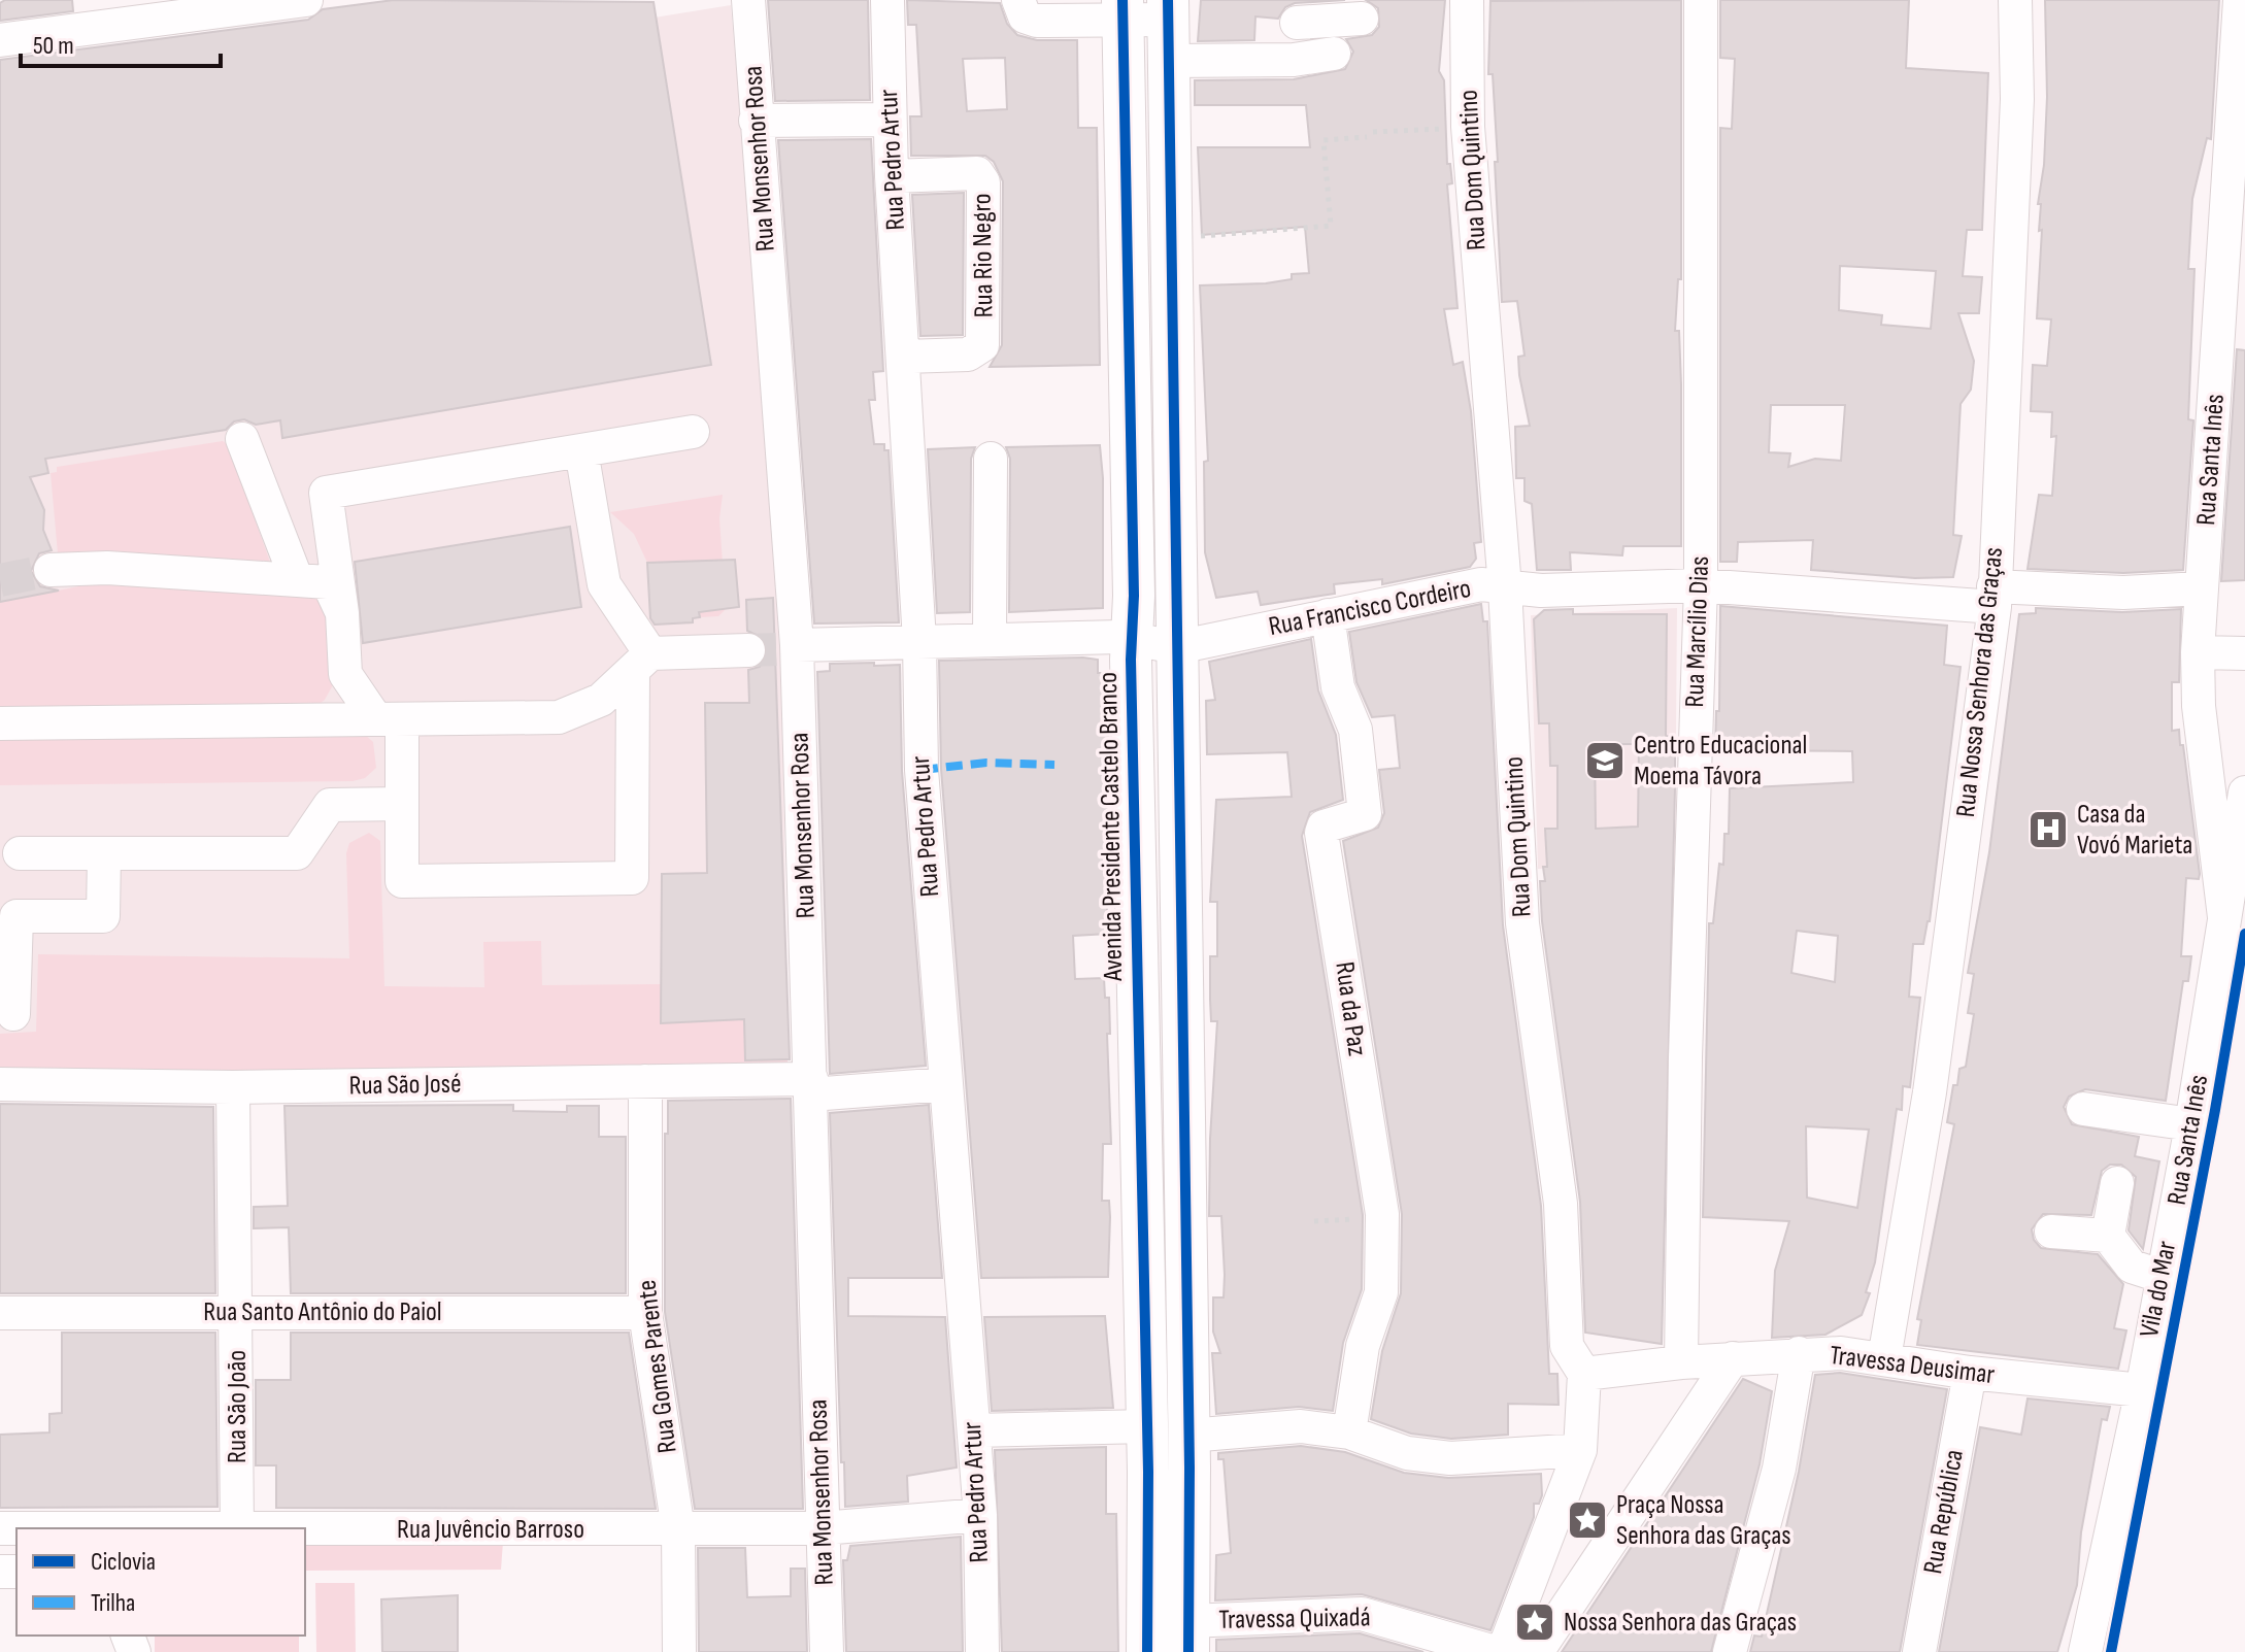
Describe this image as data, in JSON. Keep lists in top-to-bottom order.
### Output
{
  "streets": {
    "main road": ["Avenida Presidente Castelo Branco"],
    "street": [
      "Rua Monsenhor Rosa",
      "Rua Pedro Artur",
      "Rua Dom Quintino",
      "Rua Rio Negro",
      "Rua Santa Inês",
      "Rua Francisco Cordeiro",
      "Rua Marcílio Dias",
      "Rua Nossa Senhora das Graças",
      "Rua da Paz",
      "Rua São José",
      "Rua Santo Antônio do Paiol",
      "Travessa Deusimar",
      "Rua Gomes Parente",
      "Rua São João",
      "Rua República",
      "Rua Juvêncio Barroso",
      "Travessa Quixadá"
    ],
    "cycle path": ["Vila do Mar"]
  },
  "crossings": [
    ["Rua Monsenhor Rosa", "Rua Francisco Cordeiro"],
    ["Rua Monsenhor Rosa", "Rua São José"],
    ["Rua Monsenhor Rosa", "Rua Juvêncio Barroso"],
    ["Rua Pedro Artur", "Rua Rio Negro"],
    ["Rua Pedro Artur", "Rua Francisco Cordeiro"],
    ["Rua Pedro Artur", "Rua São José"],
    ["Rua Pedro Artur", "Rua Juvêncio Barroso"],
    ["Rua Dom Quintino", "Rua Francisco Cordeiro"],
    ["Rua Dom Quintino", "Travessa Deusimar"],
    ["Rua Santa Inês", "Rua Francisco Cordeiro"],
    ["Rua Santa Inês", "Travessa Deusimar"],
    ["Rua Francisco Cordeiro", "Rua Marcílio Dias"],
    ["Rua Francisco Cordeiro", "Rua Nossa Senhora das Graças"],
    ["Rua Francisco Cordeiro", "Avenida Presidente Castelo Branco"],
    ["Rua Francisco Cordeiro", "Rua da Paz"],
    ["Rua Marcílio Dias", "Travessa Deusimar"],
    ["Rua Nossa Senhora das Graças", "Travessa Deusimar"],
    ["Rua São José", "Rua Gomes Parente"],
    ["Rua São José", "Rua São João"],
    ["Rua Santo Antônio do Paiol", "Rua Gomes Parente"],
    ["Rua Santo Antônio do Paiol", "Rua São João"],
    ["Travessa Deusimar", "Rua República"],
    ["Rua Gomes Parente", "Rua Juvêncio Barroso"],
    ["Rua São João", "Rua Juvêncio Barroso"]
  ],
  "places": {
    "school or university": ["Centro Educacional Moema Távora"],
    "hospital": ["Casa da Vovó Marieta"],
    "place": ["Praça Nossa Senhora das Graças", "Nossa Senhora das Graças"]
  },
  "legend": ["Ciclovia", "Trilha"],
  "scale_bar": "50 m"
}
